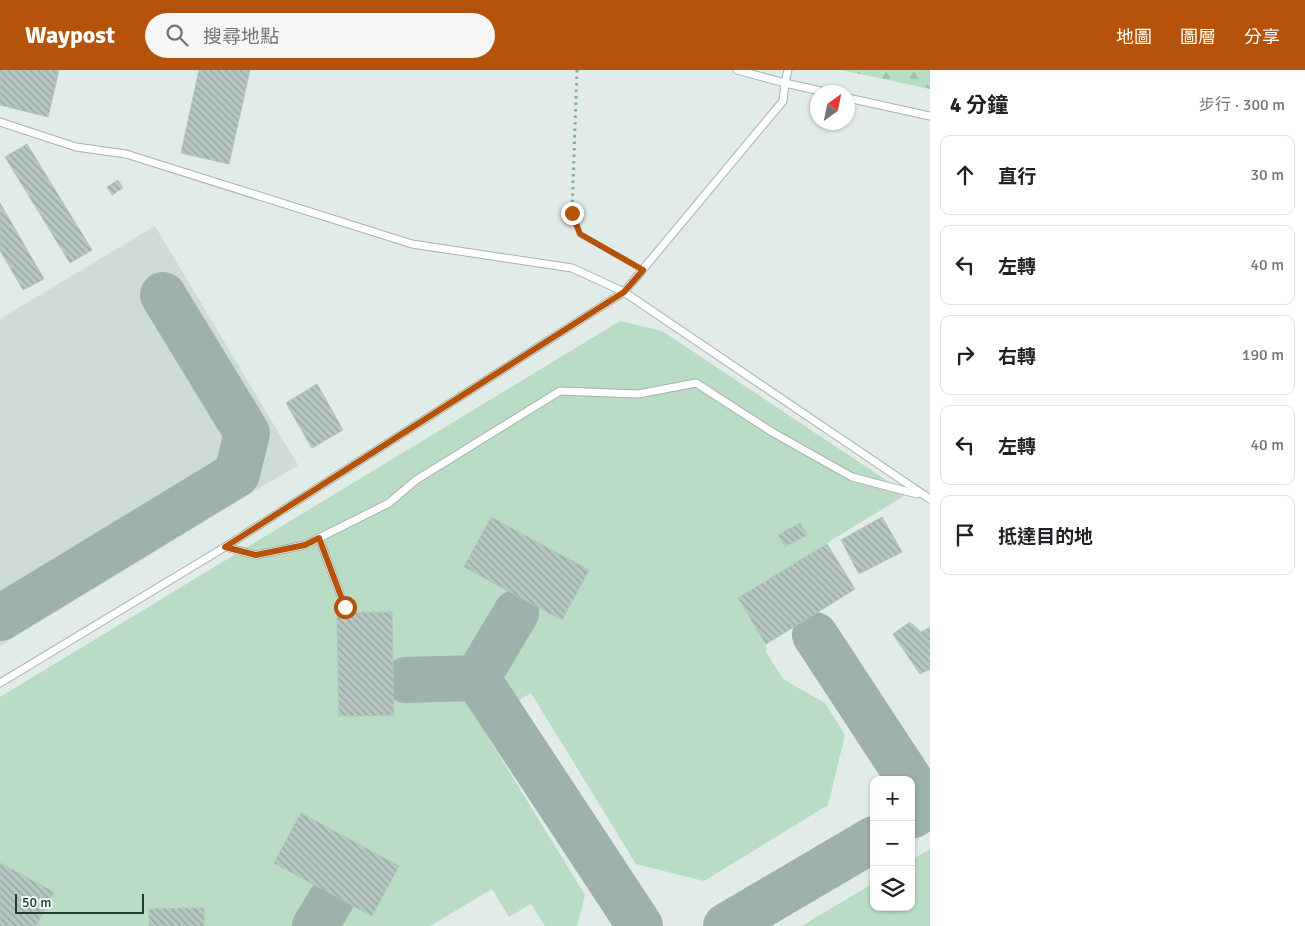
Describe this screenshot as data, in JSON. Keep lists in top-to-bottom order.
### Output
{
  "scale_bar": "50 m",
  "north": "top right",
  "page": {
    "header": "Waypost",
    "search": "搜尋地點",
    "nav": ["地圖", "圖層", "分享"],
    "heading": ["4 分鐘", "步行 · 300 m"],
    "list": [
      ["直行", "30 m"],
      ["左轉", "40 m"],
      ["右轉", "190 m"],
      ["左轉", "40 m"],
      "抵達目的地"
    ],
    "map_buttons": ["+", "−"],
    "scale": "50 m"
  }
}
